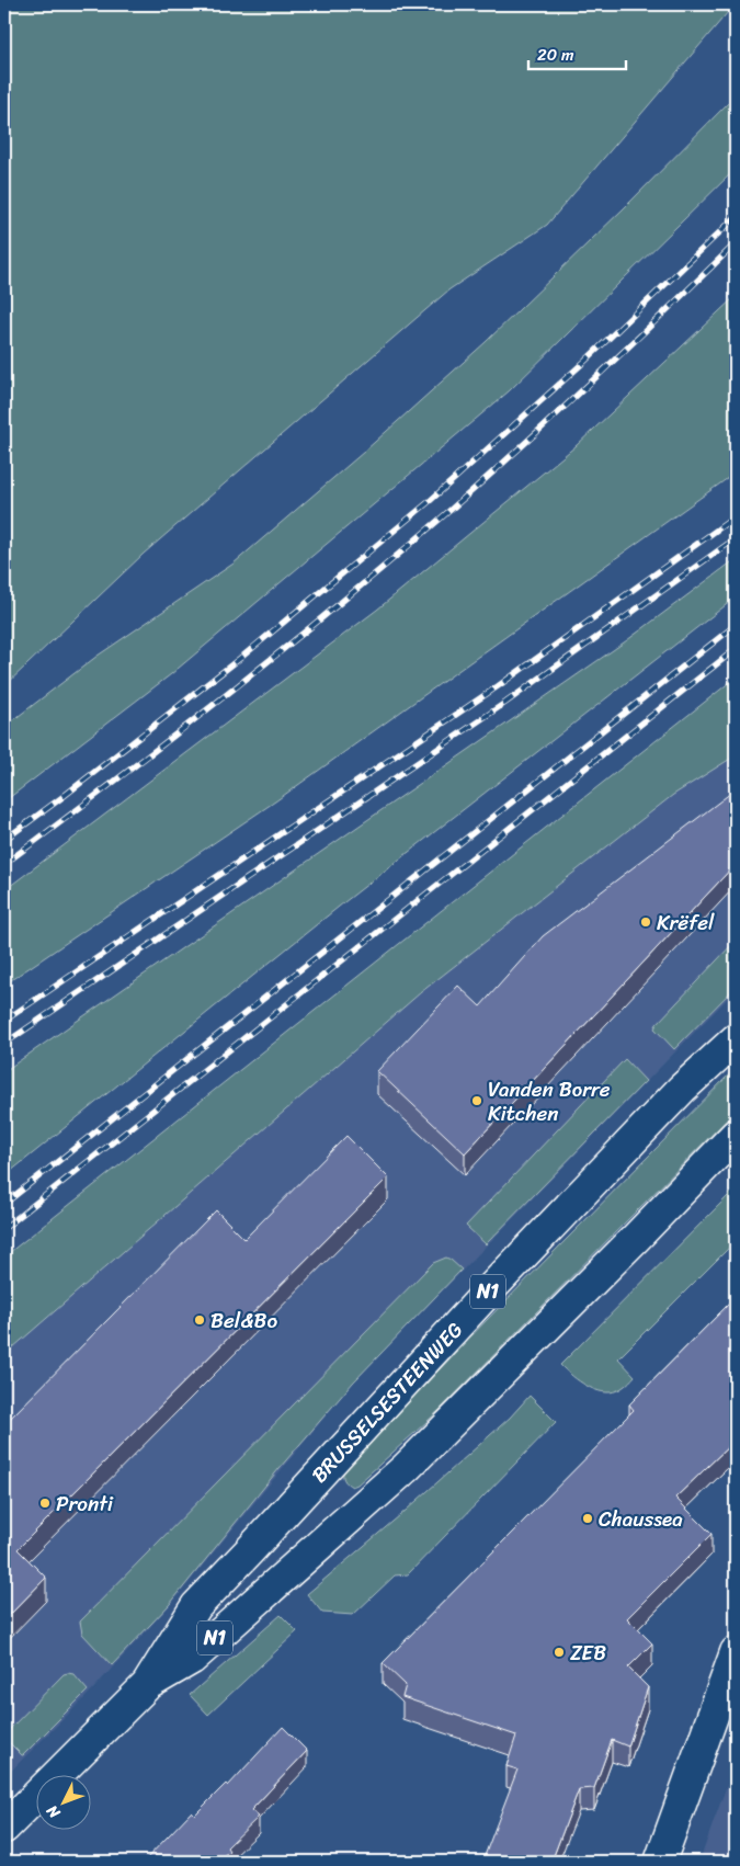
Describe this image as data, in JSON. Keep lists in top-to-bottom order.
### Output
{
  "streets": {
    "main road": ["N1", "BRUSSELSESTEENWEG"]
  },
  "places": [
    "Krëfel",
    "Vanden Borre Kitchen",
    "Bel&Bo",
    "Pronti",
    "Chaussea",
    "ZEB"
  ],
  "scale_bar": "20 m",
  "north": "bottom left"
}
